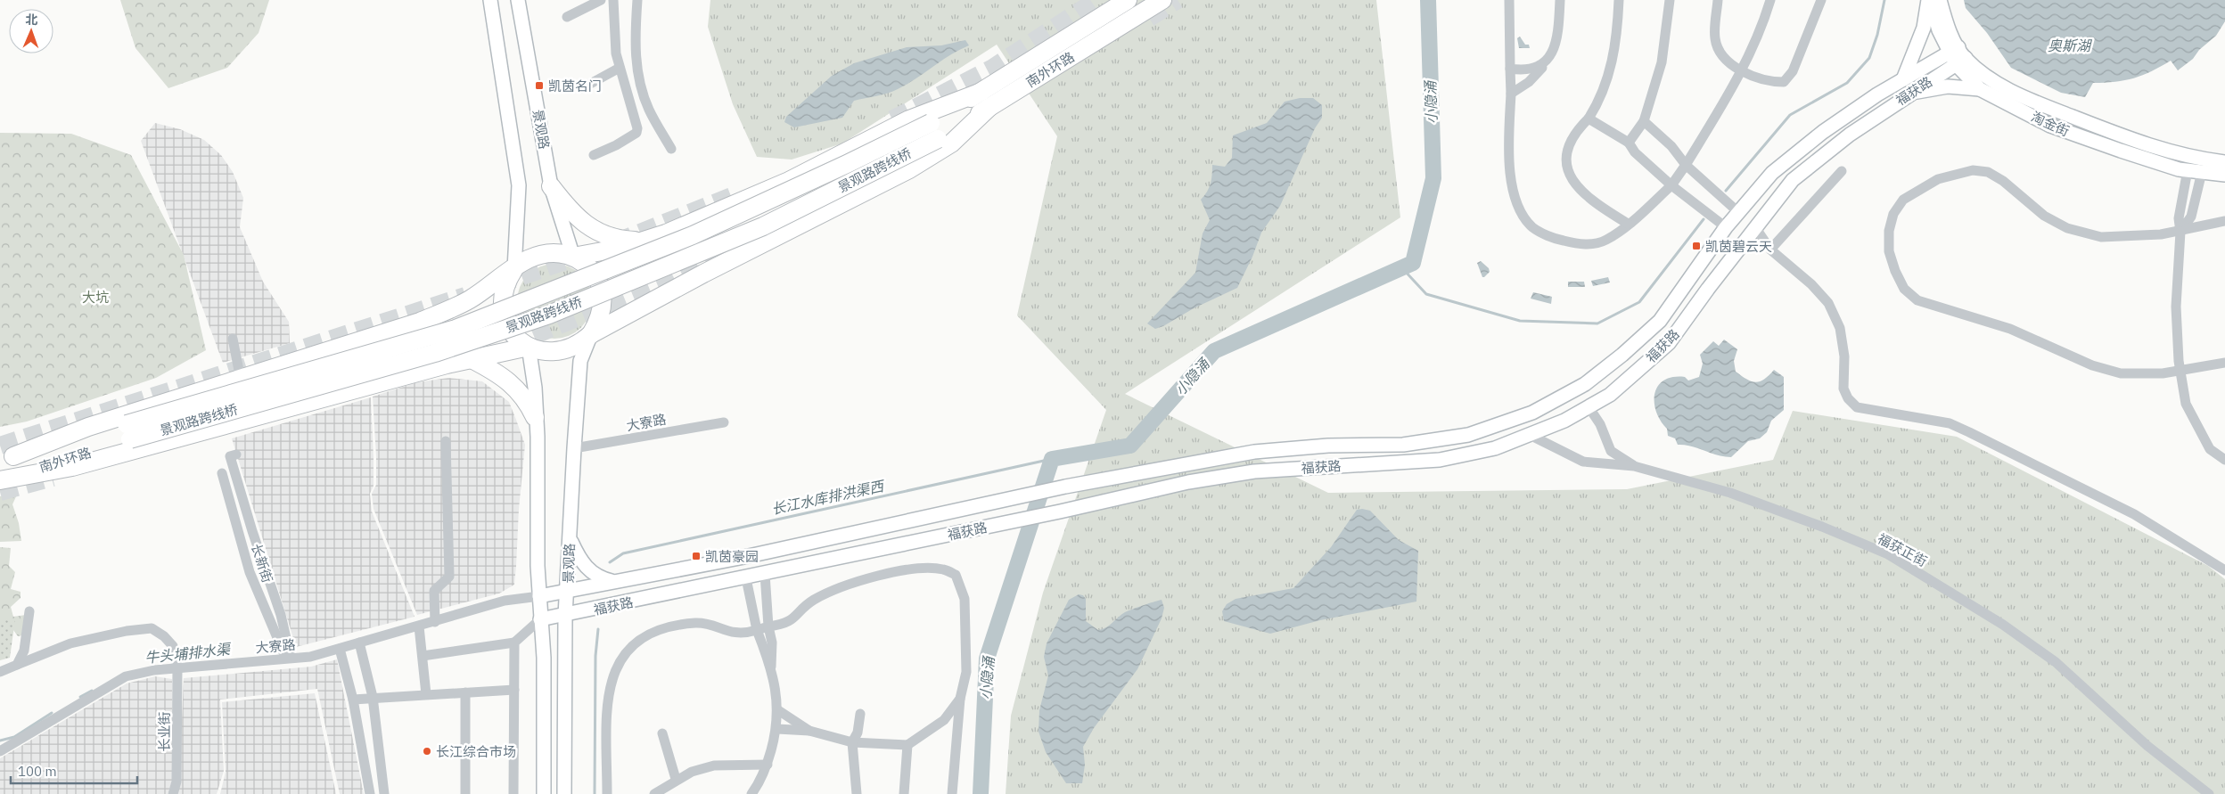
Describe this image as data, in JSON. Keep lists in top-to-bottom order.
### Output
{
  "streets": {
    "highway": ["南外环路", "景观路跨线桥"],
    "street": [
      "福获路",
      "淘金街",
      "景观路",
      "大寮路",
      "福获正街",
      "长新街",
      "长业街"
    ]
  },
  "crossings": [
    ["南外环路", "景观路跨线桥"],
    ["福获路", "淘金街"],
    ["福获路", "景观路"],
    ["福获路", "大寮路"],
    ["福获路", "福获正街"],
    ["景观路", "大寮路"],
    ["大寮路", "长新街"],
    ["大寮路", "长业街"]
  ],
  "water": [
    "奥斯湖",
    "小隐涌",
    "长江水库排洪渠西",
    "牛头埔排水渠"
  ],
  "parks": ["大坑"],
  "places": {
    "transit": ["凯茵名门", "凯茵碧云天", "凯茵豪园"],
    "other": ["长江综合市场"]
  },
  "scale_bar": "100 m",
  "north": "top"
}
